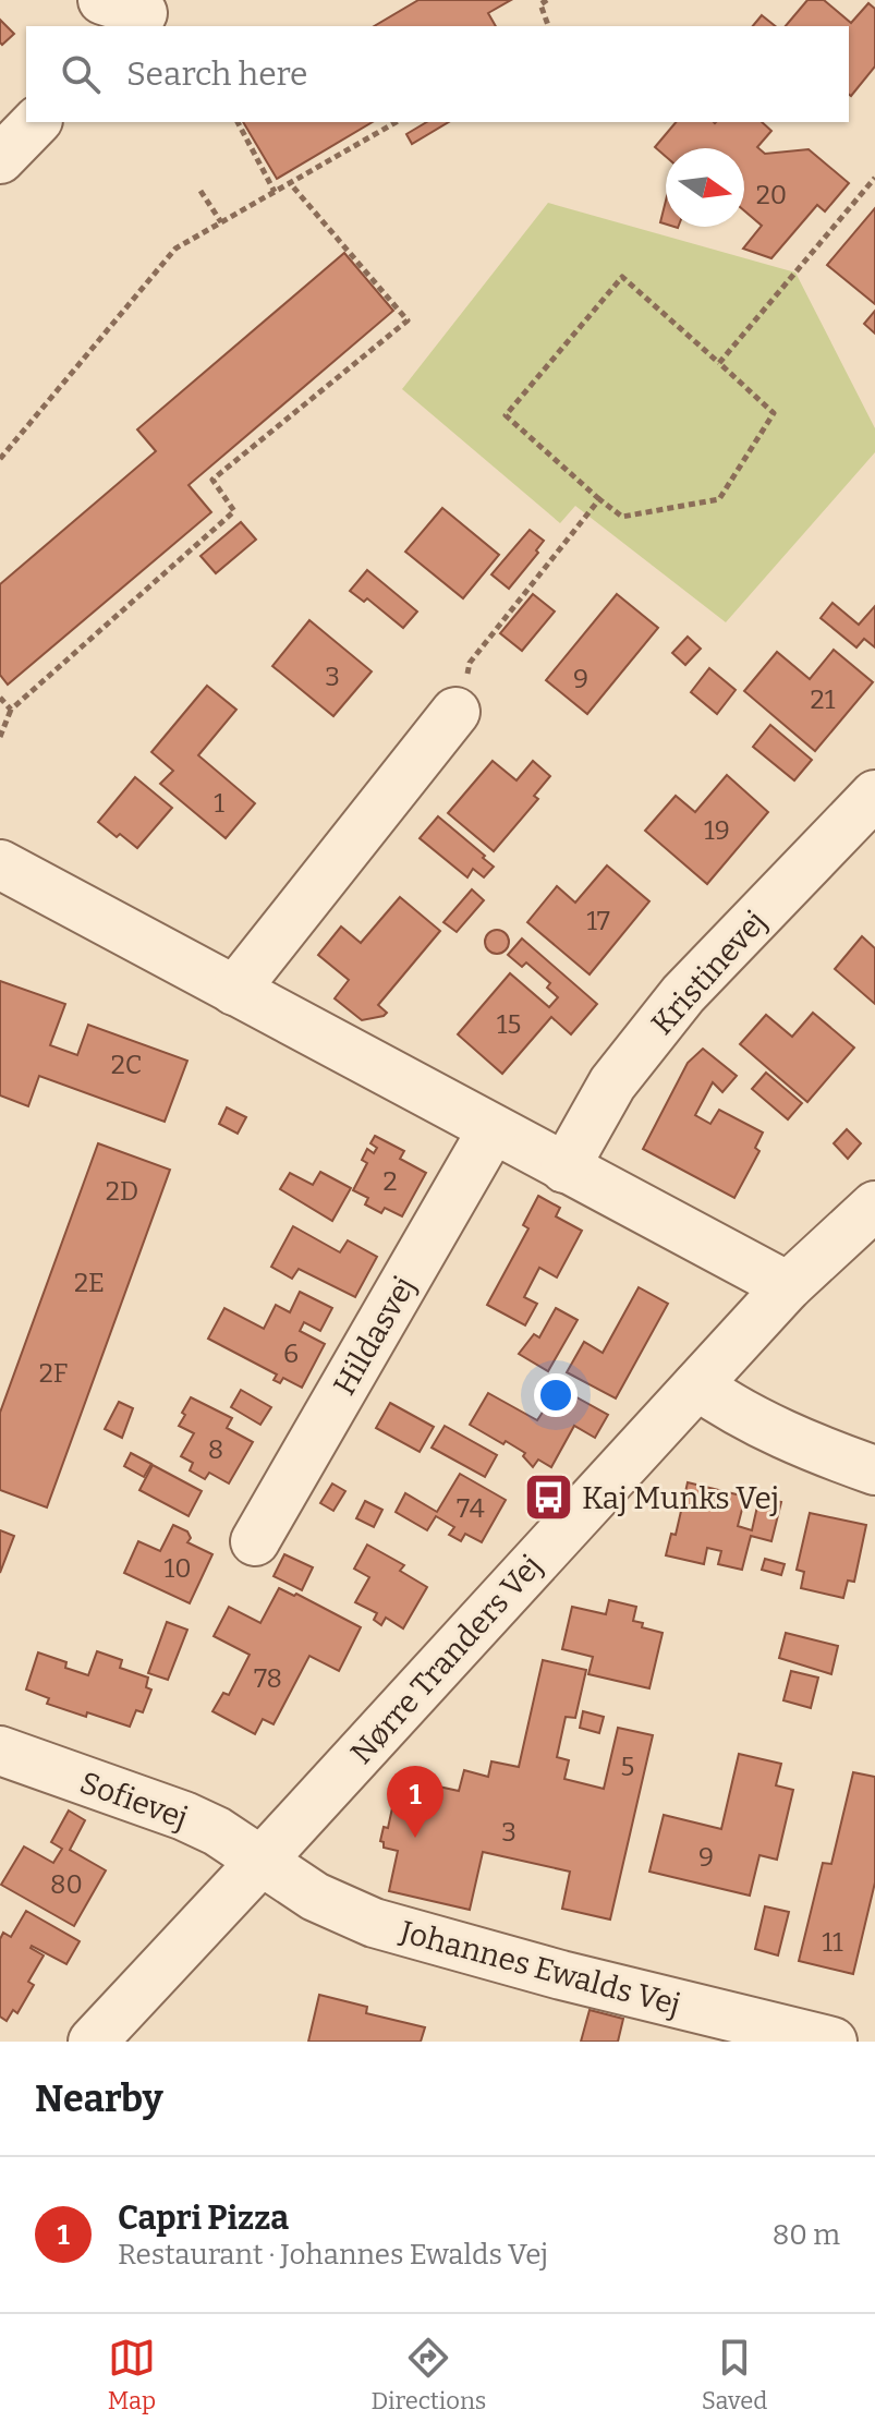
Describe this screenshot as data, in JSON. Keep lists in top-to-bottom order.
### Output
{
  "streets": {
    "street": [
      "Kristinevej",
      "Hildasvej",
      "Nørre Tranders Vej",
      "Sofievej",
      "Johannes Ewalds Vej"
    ]
  },
  "crossings": [
    ["Nørre Tranders Vej", "Sofievej"],
    ["Nørre Tranders Vej", "Johannes Ewalds Vej"],
    ["Sofievej", "Johannes Ewalds Vej"]
  ],
  "places": {
    "bus stop": ["Kaj Munks Vej"]
  },
  "house_numbers": [
    "20",
    "3",
    "9",
    "21",
    "1",
    "19",
    "17",
    "15",
    "2C",
    "2",
    "2D",
    "2E",
    "6",
    "2F",
    "8",
    "74",
    "10",
    "78",
    "5",
    "3",
    "9",
    "80",
    "11"
  ],
  "north": "right",
  "page": {
    "search": "Search here",
    "pins": "1",
    "heading": "Nearby",
    "list": [
      {
        "mark": "1",
        "name": "Capri Pizza",
        "note": "Restaurant · Johannes Ewalds Vej",
        "value": "80 m"
      }
    ],
    "nav": ["Map", "Directions", "Saved"]
  }
}
